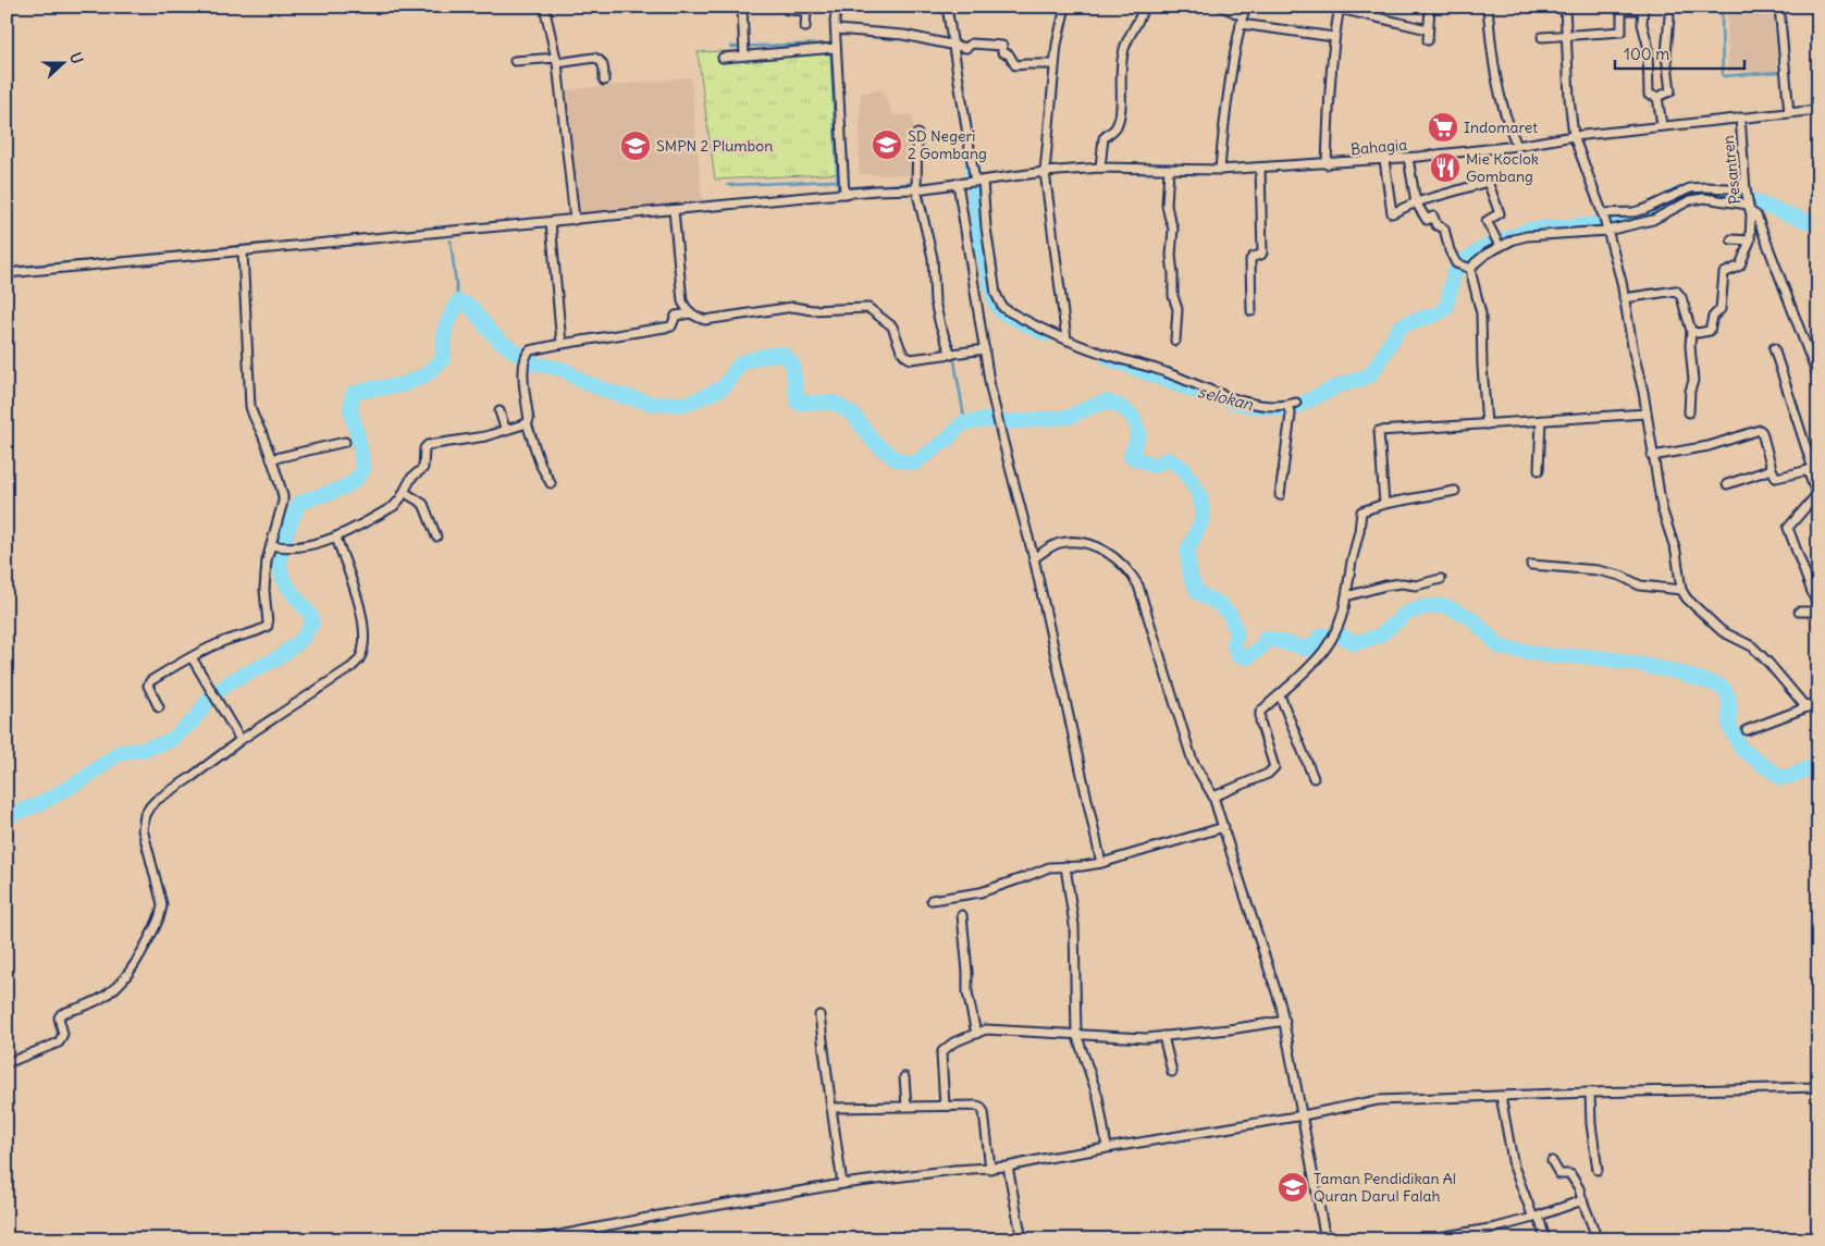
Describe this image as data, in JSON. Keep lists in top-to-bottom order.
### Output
{
  "streets": {
    "street": ["Bahagia", "Pesantren"]
  },
  "crossings": [
    ["Bahagia", "Pesantren"]
  ],
  "water": ["selokan"],
  "places": {
    "supermarket": ["Indomaret"],
    "school or university": ["SD Negeri 2 Gombang", "SMPN 2 Plumbon", "Taman Pendidikan Al Quran Darul Falah"],
    "restaurant": ["Mie Koclok Gombang"]
  },
  "scale_bar": "100 m",
  "north": "right"
}
